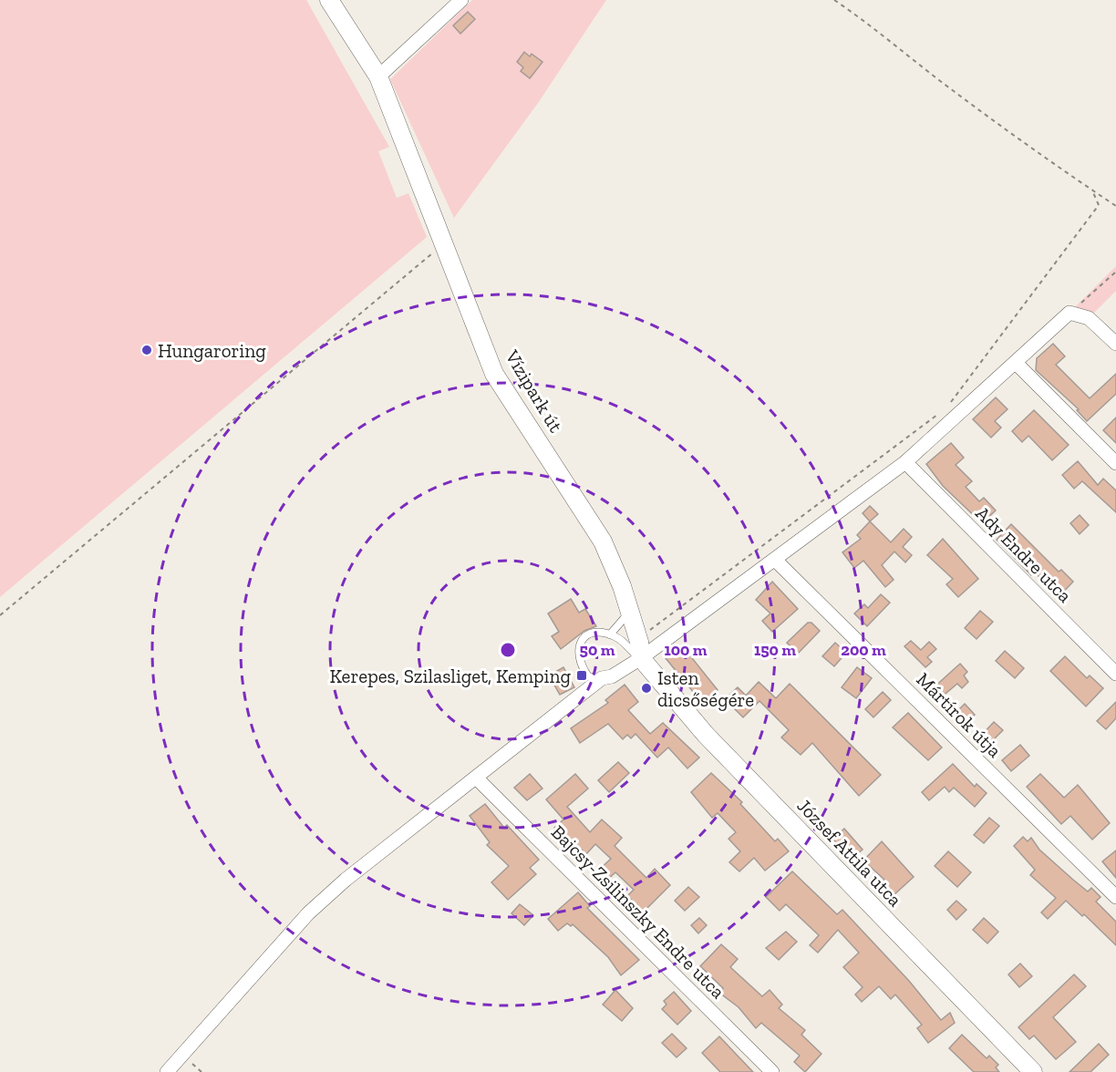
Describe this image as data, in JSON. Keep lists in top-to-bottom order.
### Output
{
  "streets": {
    "street": [
      "Vízipark út",
      "Ady Endre utca",
      "Mártírok útja",
      "József Attila utca",
      "Bajcsy-Zsilinszky Endre utca"
    ]
  },
  "crossings": [
    ["Vízipark út", "József Attila utca"]
  ],
  "places": {
    "other": ["Hungaroring", "Isten dicsőségére"],
    "transit": ["Kerepes, Szilasliget, Kemping"]
  },
  "rings": [
    "50 m",
    "100 m",
    "150 m",
    "200 m"
  ]
}
